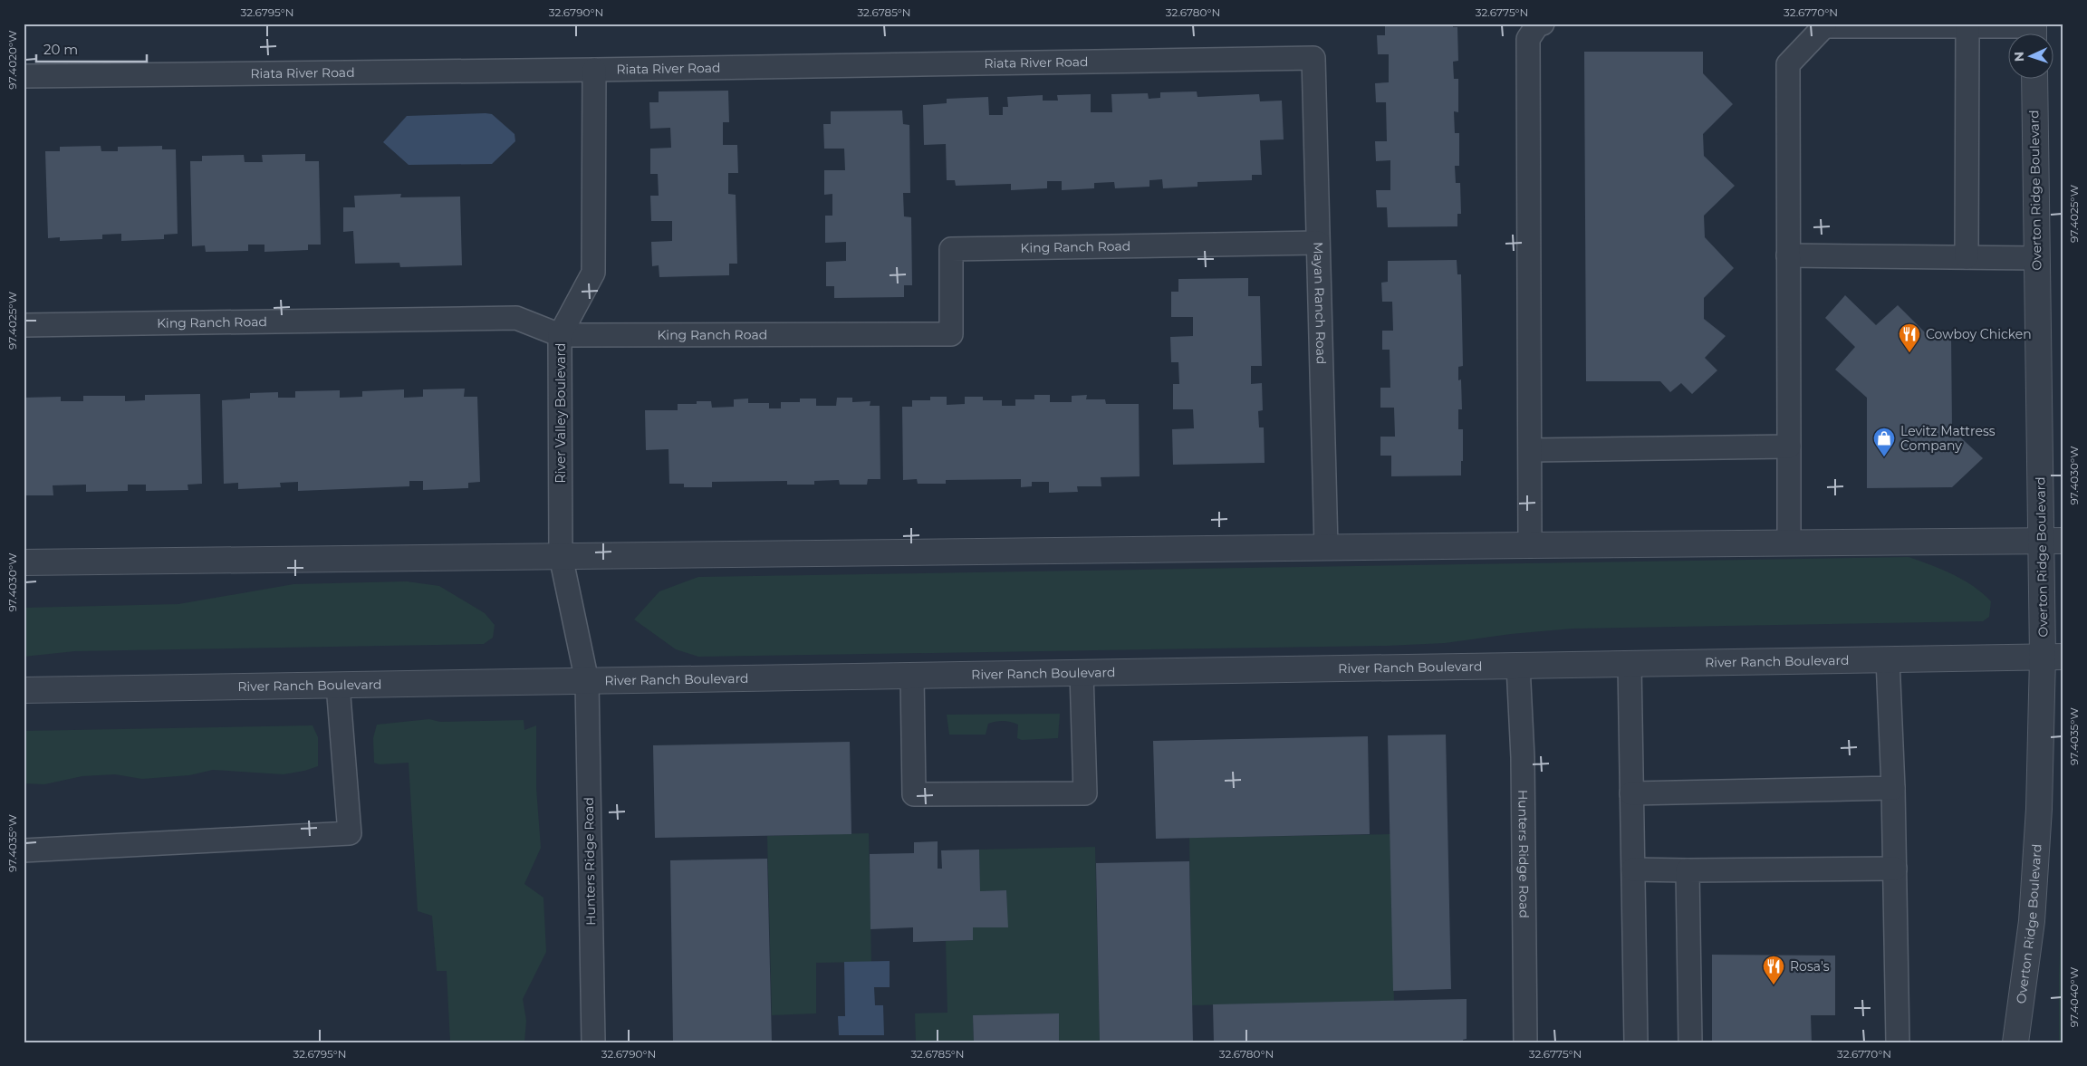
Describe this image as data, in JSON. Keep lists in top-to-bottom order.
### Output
{
  "streets": {
    "street": ["Overton Ridge Boulevard", "River Ranch Boulevard"],
    "lane": [
      "Riata River Road",
      "King Ranch Road",
      "Mayan Ranch Road",
      "River Valley Boulevard",
      "Hunters Ridge Road"
    ]
  },
  "crossings": [
    ["Riata River Road", "Mayan Ranch Road"],
    ["Riata River Road", "River Valley Boulevard"],
    ["Overton Ridge Boulevard", "River Ranch Boulevard"],
    ["King Ranch Road", "Mayan Ranch Road"],
    ["King Ranch Road", "River Valley Boulevard"],
    ["River Valley Boulevard", "River Ranch Boulevard"],
    ["River Valley Boulevard", "Hunters Ridge Road"],
    ["River Ranch Boulevard", "Hunters Ridge Road"]
  ],
  "places": {
    "restaurant": ["Cowboy Chicken", "Rosa's"],
    "shop": ["Levitz Mattress Company"]
  },
  "scale_bar": "20 m",
  "north": "left",
  "coordinates": [
    "32.6795°N",
    "32.6790°N",
    "32.6785°N",
    "32.6780°N",
    "32.6775°N",
    "32.6770°N",
    "97.4020°W",
    "97.4025°W",
    "97.4030°W",
    "97.4035°W",
    "97.4040°W"
  ]
}
